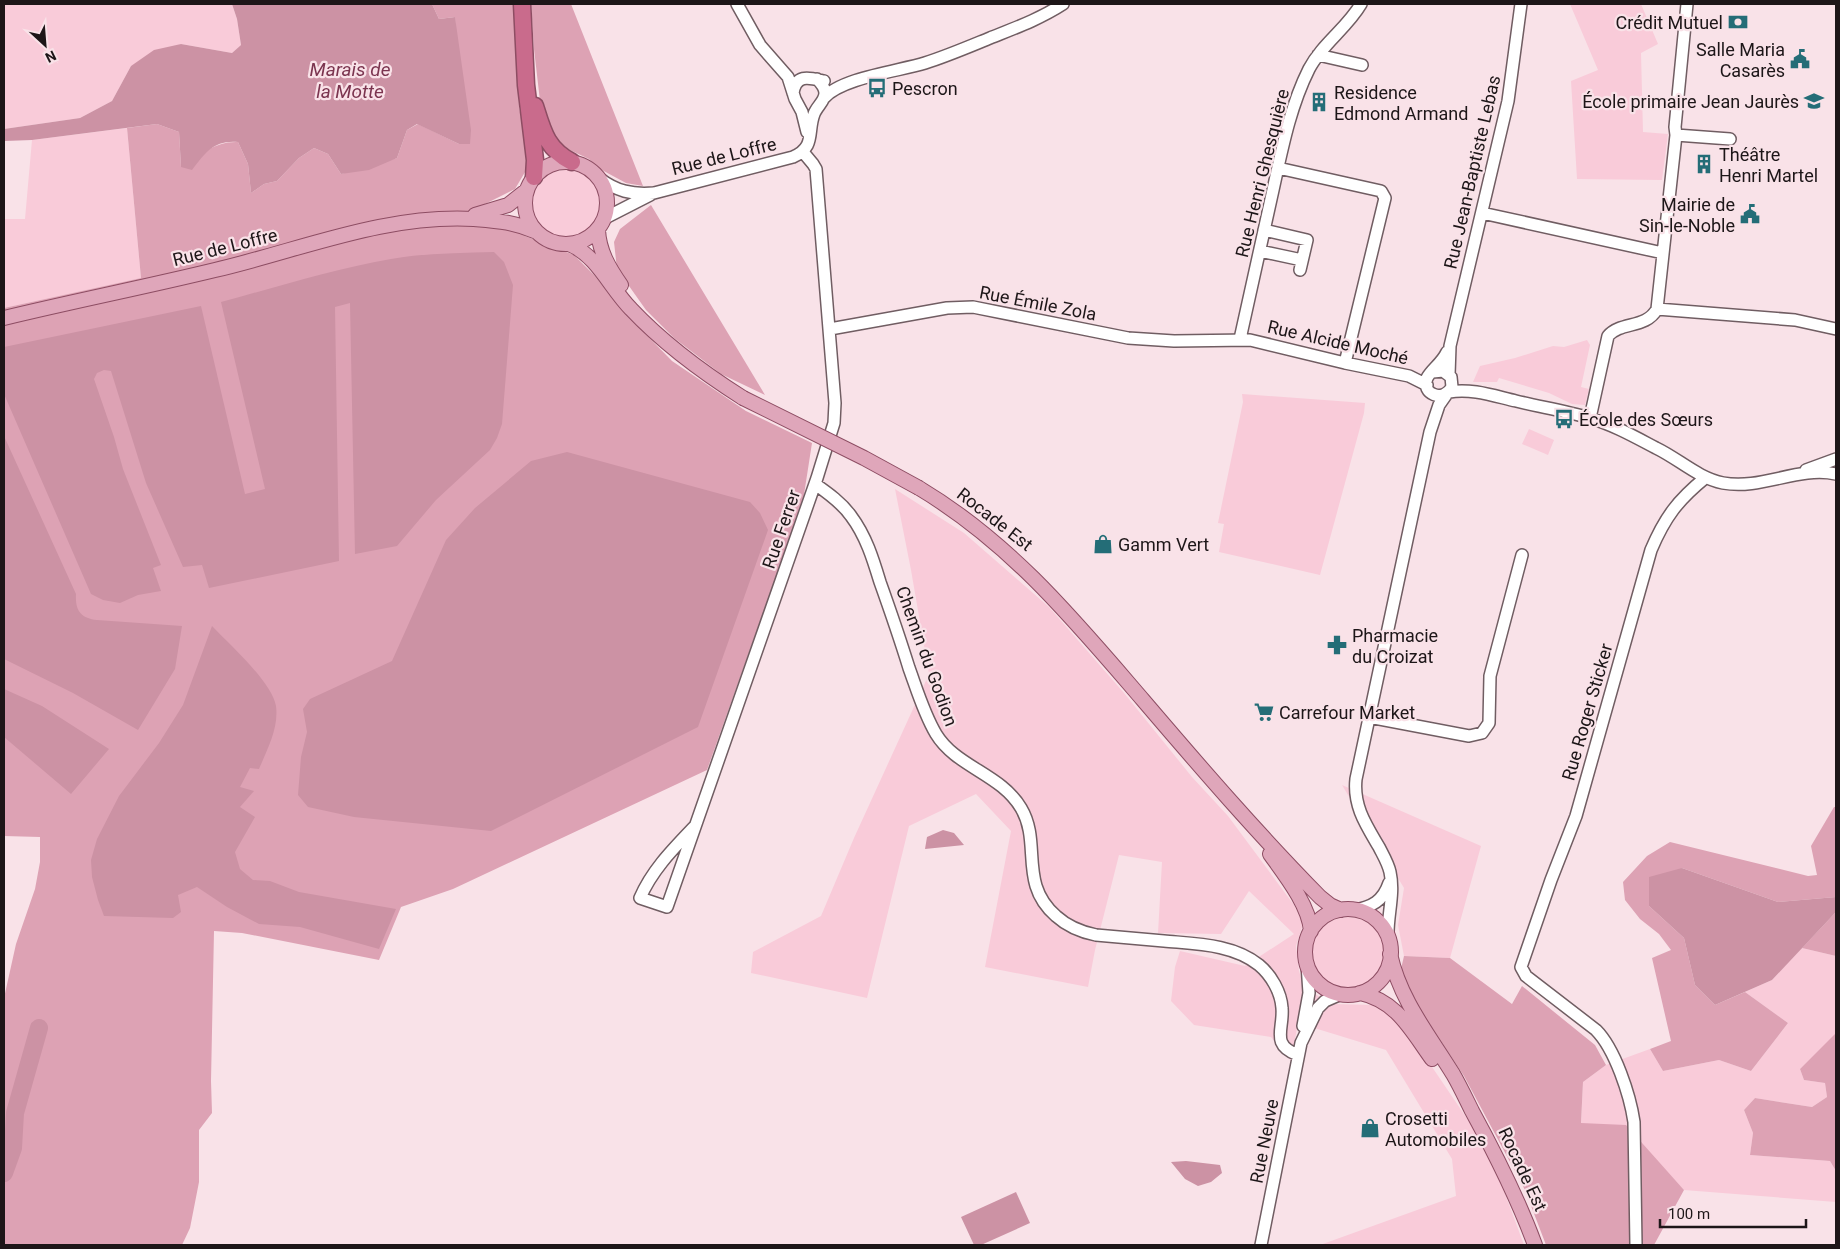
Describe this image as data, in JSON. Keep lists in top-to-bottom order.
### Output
{
  "streets": {
    "main road": ["Rue de Loffre", "Rocade Est"],
    "street": [
      "Rue Jean-Baptiste Lebas",
      "Rue Henri Ghesquière",
      "Rue Émile Zola",
      "Rue Alcide Moché",
      "Rue Ferrer",
      "Chemin du Godion",
      "Rue Roger Sticker",
      "Rue Neuve"
    ]
  },
  "crossings": [
    ["Rue de Loffre", "Rue Ferrer"],
    ["Rue Jean-Baptiste Lebas", "Rue Alcide Moché"],
    ["Rue Henri Ghesquière", "Rue Émile Zola"],
    ["Rue Henri Ghesquière", "Rue Alcide Moché"],
    ["Rue Émile Zola", "Rue Alcide Moché"],
    ["Rue Émile Zola", "Rue Ferrer"],
    ["Rue Ferrer", "Chemin du Godion"],
    ["Chemin du Godion", "Rue Neuve"]
  ],
  "water": ["Marais de la Motte"],
  "places": {
    "bank": ["Crédit Mutuel"],
    "public building": ["Salle Maria Casarès", "Mairie de Sin-le-Noble"],
    "bus stop": ["Pescron", "École des Sœurs"],
    "school or university": ["École primaire Jean Jaurès"],
    "building": ["Residence Edmond Armand", "Théâtre Henri Martel"],
    "shop": ["Gamm Vert", "Crosetti Automobiles"],
    "pharmacy": ["Pharmacie du Croizat"],
    "supermarket": ["Carrefour Market"]
  },
  "scale_bar": "100 m",
  "north": "bottom right"
}
